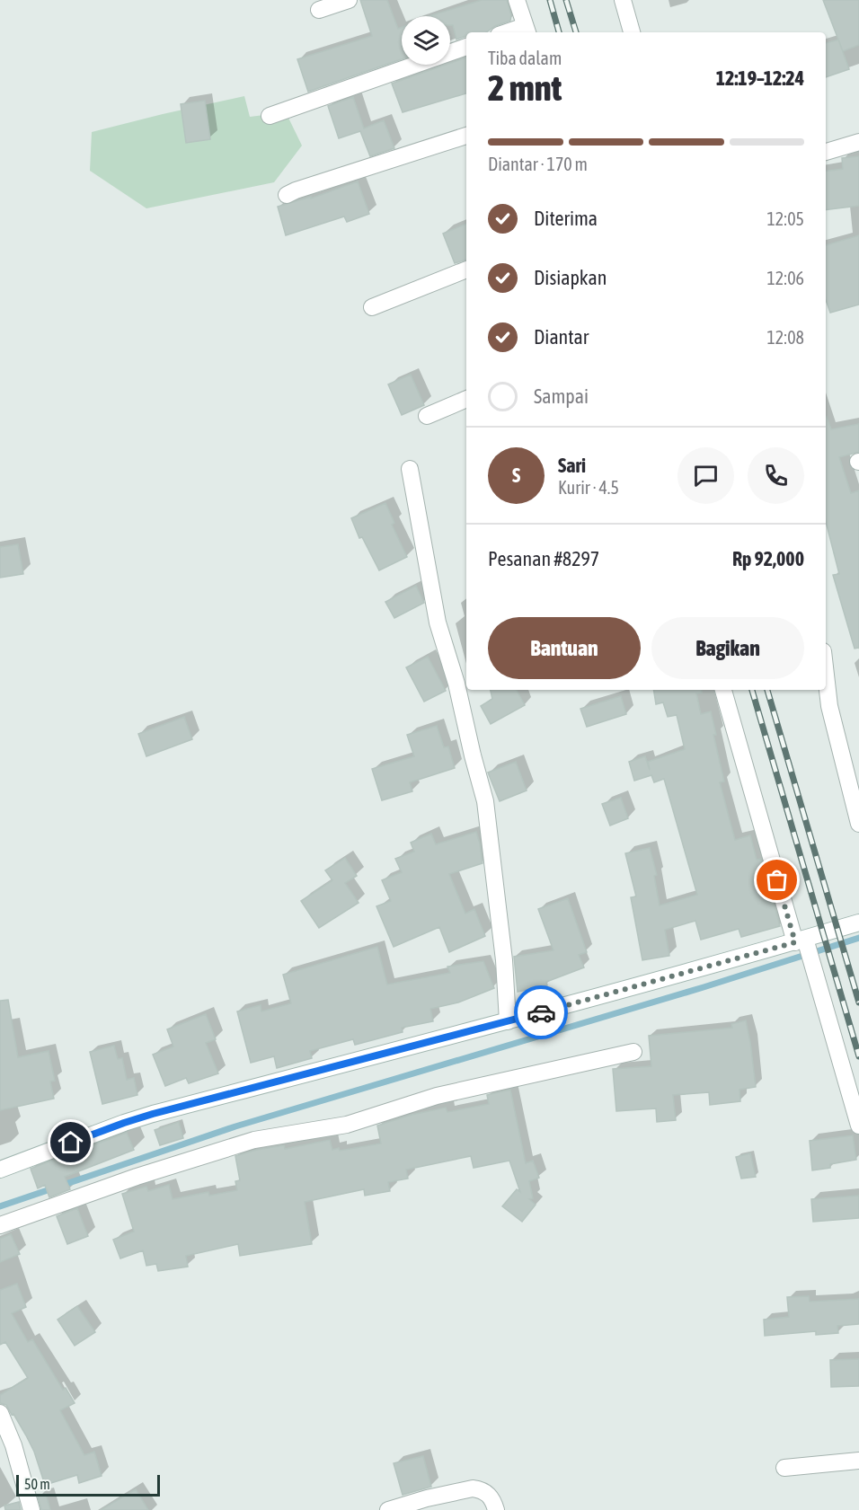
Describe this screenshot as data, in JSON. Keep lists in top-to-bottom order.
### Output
{
  "scale_bar": "50 m",
  "page": {
    "heading": ["2 mnt", "Tiba dalam", "12:19–12:24"],
    "panel": [
      "Sari",
      "Kurir · 4.5",
      "Pesanan #8297",
      "Rp 92,000"
    ],
    "bar": "Diantar · 170 m",
    "list": [
      ["Diterima", "12:05"],
      ["Disiapkan", "12:06"],
      ["Diantar", "12:08"],
      "Sampai"
    ],
    "round": "S",
    "buttons": ["Bantuan", "Bagikan"],
    "scale": "50 m"
  }
}
